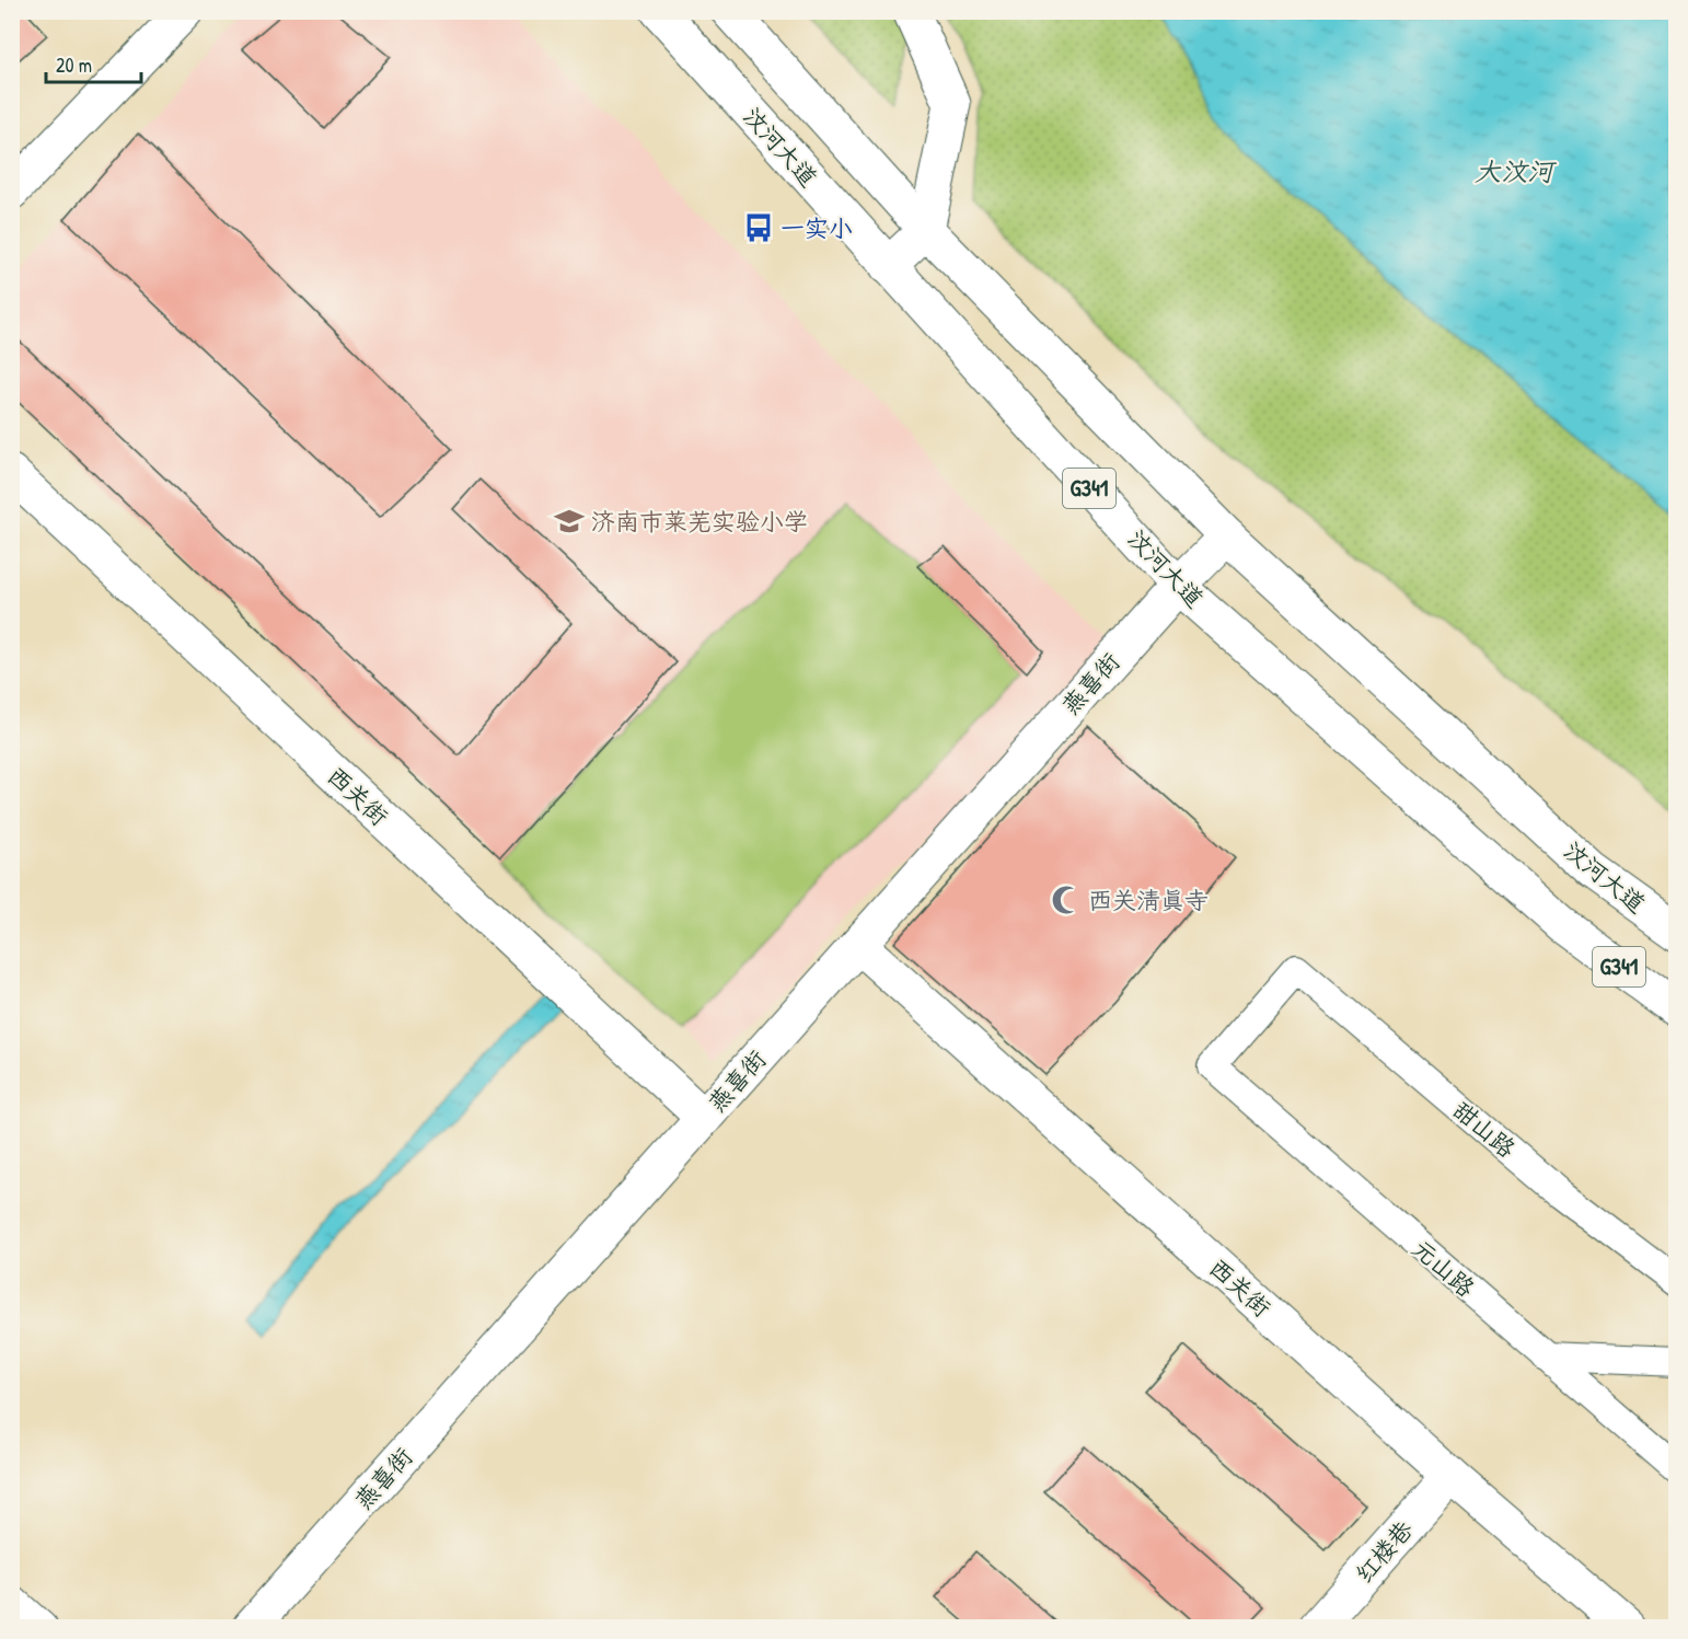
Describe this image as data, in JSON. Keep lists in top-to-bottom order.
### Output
{
  "streets": {
    "main road": [
      "汶河大道",
      "G341",
      "燕喜街",
      "西关街",
      "红楼巷"
    ],
    "street": ["甜山路", "元山路"]
  },
  "crossings": [
    ["汶河大道", "燕喜街"],
    ["燕喜街", "西关街"],
    ["西关街", "红楼巷"],
    ["甜山路", "元山路"]
  ],
  "water": ["大汶河"],
  "places": {
    "bus stop": ["一实小"],
    "school or university": ["济南市莱芜实验小学"],
    "mosque": ["西关清真寺"]
  },
  "scale_bar": "20 m"
}
